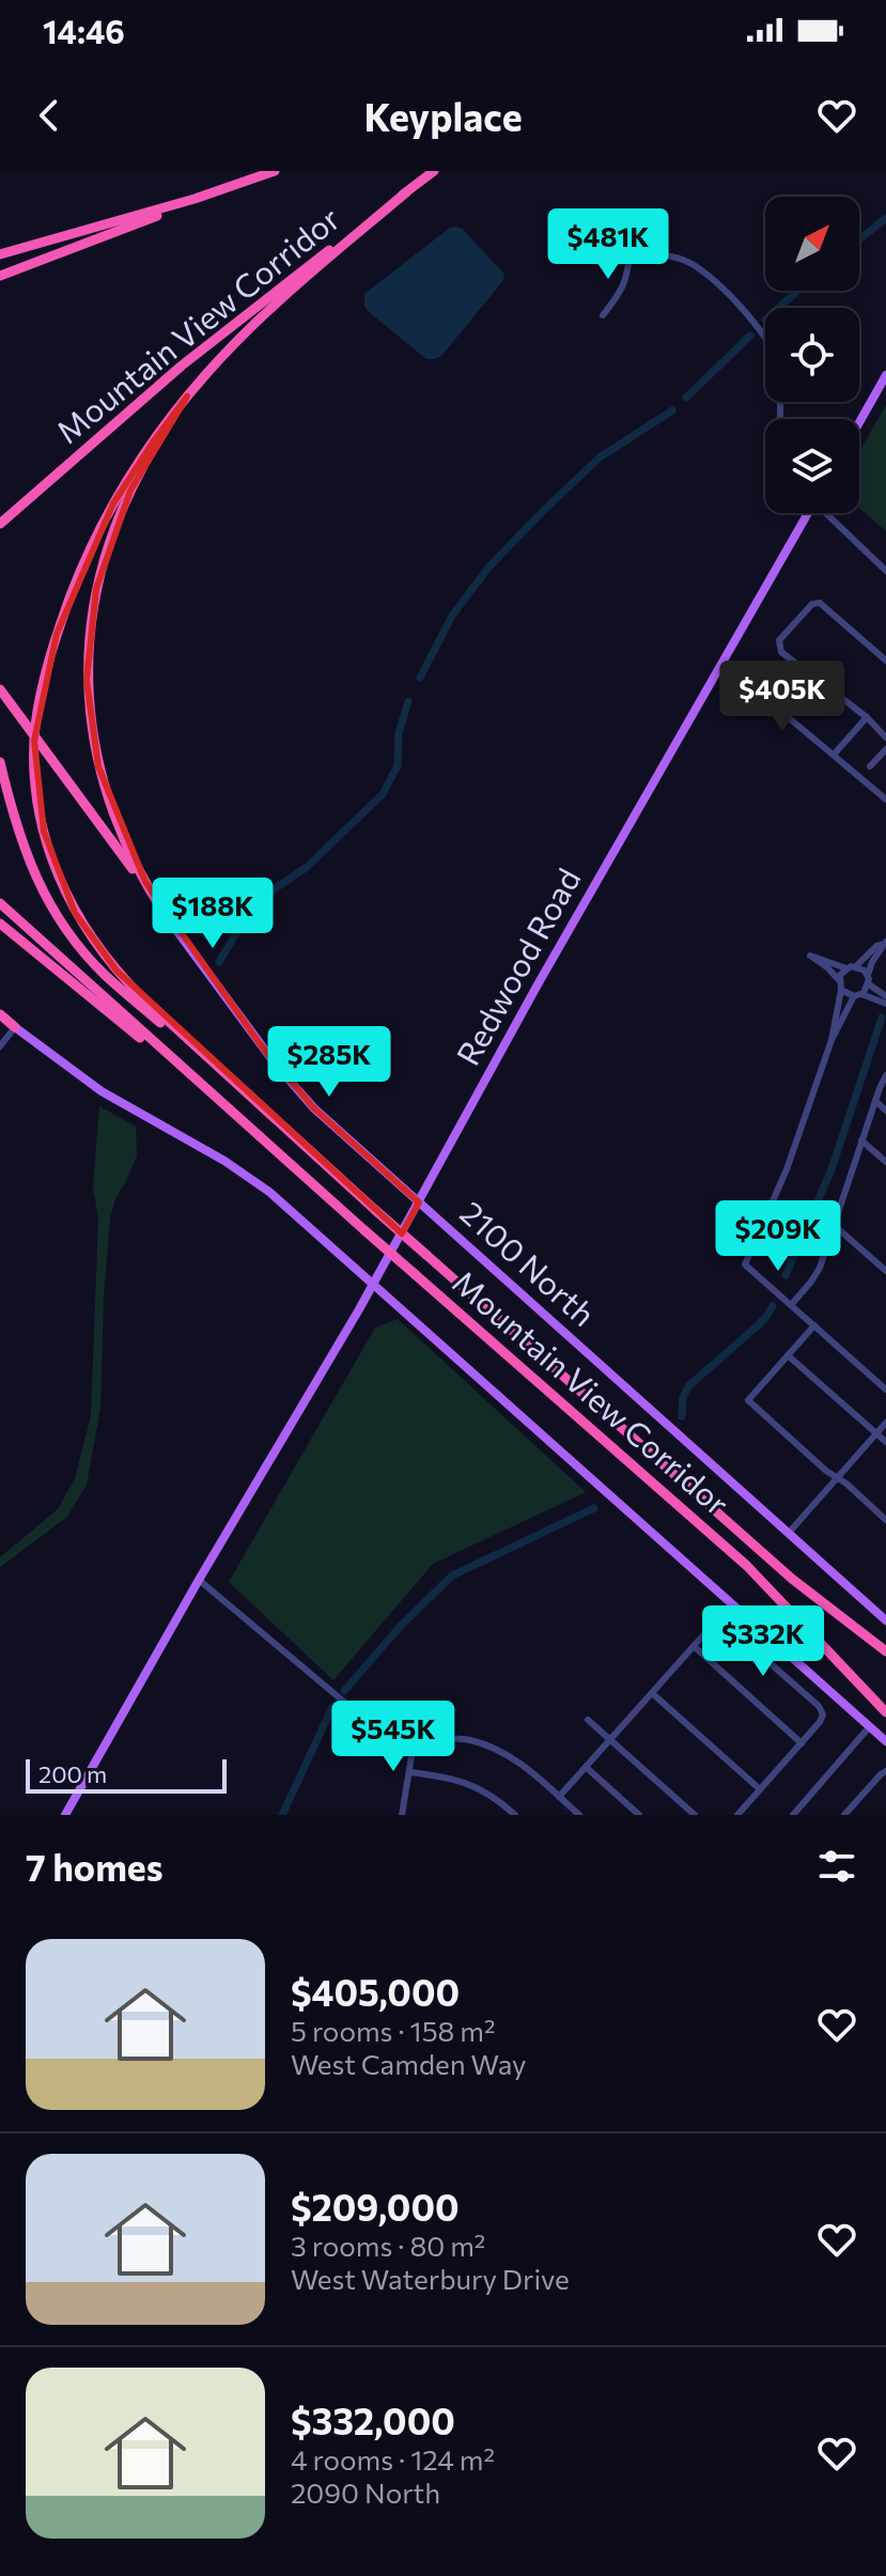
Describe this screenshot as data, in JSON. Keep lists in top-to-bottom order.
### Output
{
  "streets": {
    "highway": ["Mountain View Corridor"],
    "main road": ["Redwood Road", "2100 North"]
  },
  "crossings": [
    ["Redwood Road", "2100 North"]
  ],
  "scale_bar": "200 m",
  "north": "top right",
  "page": {
    "status": "14:46",
    "header": "Keyplace",
    "price": [
      "$481K",
      "$405K",
      "$188K",
      "$285K",
      "$209K",
      "$332K",
      "$545K"
    ],
    "scale": "200 m",
    "heading": "7 homes",
    "list": [
      {
        "name": "$405,000",
        "note": "5 rooms · 158 m² · West Camden Way"
      },
      {
        "name": "$209,000",
        "note": "3 rooms · 80 m² · West Waterbury Drive"
      },
      {
        "name": "$332,000",
        "note": "4 rooms · 124 m² · 2090 North"
      }
    ]
  }
}
